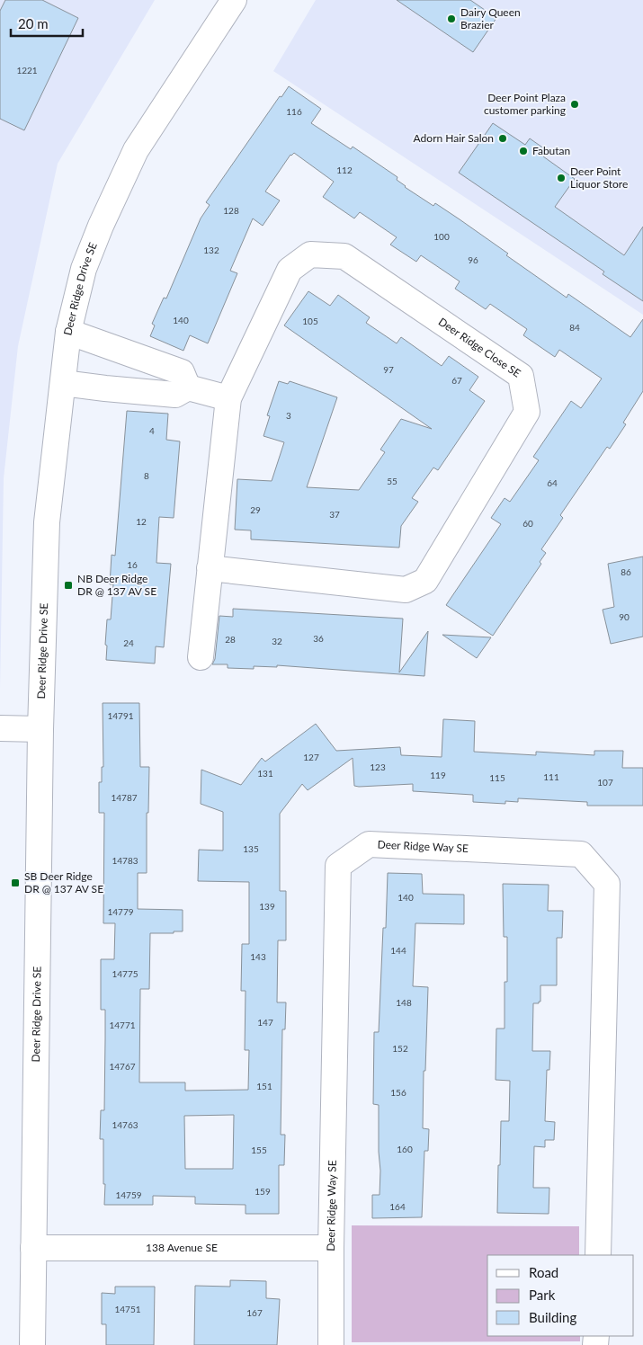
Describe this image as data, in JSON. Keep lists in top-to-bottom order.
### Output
{
  "streets": {
    "street": [
      "Deer Ridge Drive SE",
      "Deer Ridge Close SE",
      "Deer Ridge Way SE",
      "138 Avenue SE"
    ]
  },
  "crossings": [
    ["Deer Ridge Drive SE", "138 Avenue SE"],
    ["Deer Ridge Way SE", "138 Avenue SE"]
  ],
  "places": {
    "other": [
      "Dairy Queen Brazier",
      "Deer Point Plaza customer parking",
      "Adorn Hair Salon",
      "Fabutan",
      "Deer Point Liquor Store"
    ],
    "transit": ["NB Deer Ridge DR @ 137 AV SE", "SB Deer Ridge DR @ 137 AV SE"]
  },
  "house_numbers": [
    "1221",
    "116",
    "112",
    "128",
    "100",
    "132",
    "96",
    "140",
    "105",
    "84",
    "97",
    "67",
    "3",
    "4",
    "8",
    "55",
    "64",
    "29",
    "37",
    "12",
    "60",
    "16",
    "86",
    "90",
    "36",
    "28",
    "32",
    "24",
    "14791",
    "127",
    "123",
    "131",
    "119",
    "111",
    "115",
    "107",
    "14787",
    "135",
    "14783",
    "140",
    "139",
    "14779",
    "144",
    "143",
    "14775",
    "148",
    "147",
    "14771",
    "152",
    "14767",
    "151",
    "156",
    "14763",
    "160",
    "155",
    "159",
    "14759",
    "164",
    "14751",
    "167"
  ],
  "legend": ["Road", "Park", "Building"],
  "scale_bar": "20 m"
}
